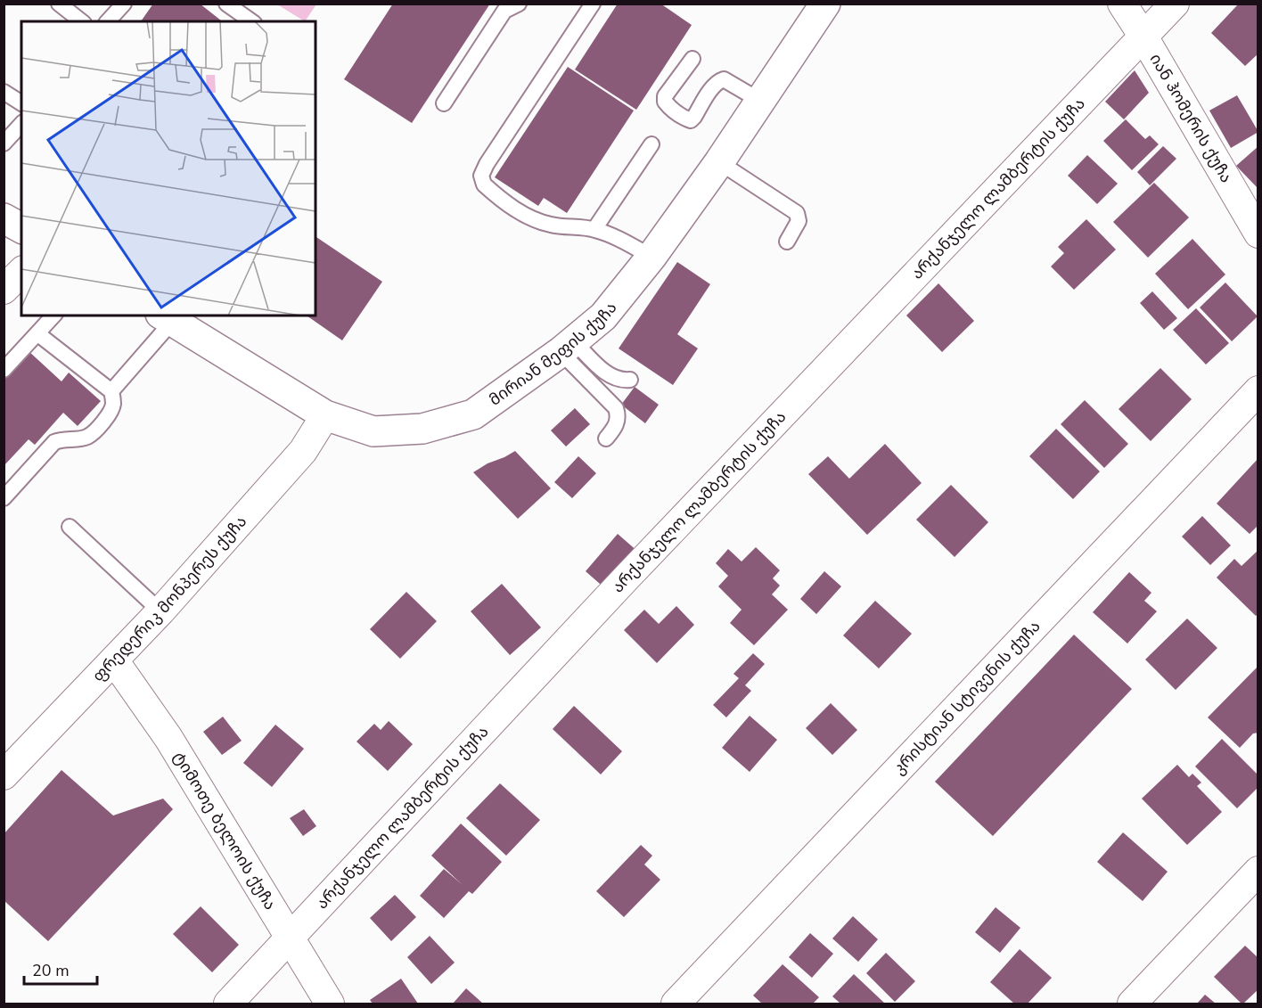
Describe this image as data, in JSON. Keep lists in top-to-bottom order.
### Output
{
  "streets": {
    "street": [
      "იან ჰომერის ქუჩა",
      "არქანჯელო ლამბერტის ქუჩა",
      "მირიან მეფის ქუჩა",
      "ფრედერიკ მონპერეს ქუჩა",
      "კრისტიან სტივენის ქუჩა",
      "ტიმოთე ბელოის ქუჩა"
    ]
  },
  "crossings": [
    ["იან ჰომერის ქუჩა", "არქანჯელო ლამბერტის ქუჩა"],
    ["არქანჯელო ლამბერტის ქუჩა", "ტიმოთე ბელოის ქუჩა"],
    ["მირიან მეფის ქუჩა", "ფრედერიკ მონპერეს ქუჩა"],
    ["ფრედერიკ მონპერეს ქუჩა", "ტიმოთე ბელოის ქუჩა"]
  ],
  "scale_bar": "20 m"
}
